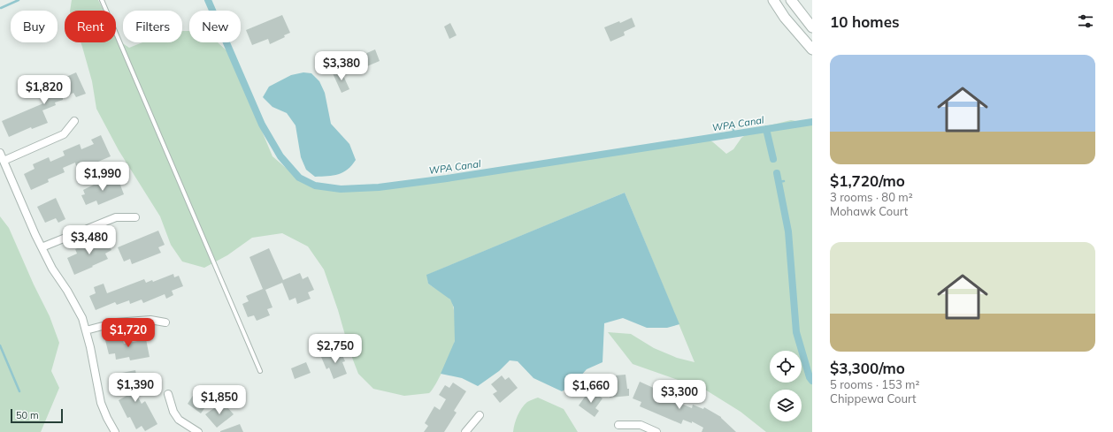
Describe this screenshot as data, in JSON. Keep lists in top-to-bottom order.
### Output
{
  "water": ["WPA Canal"],
  "scale_bar": "50 m",
  "page": {
    "heading": "10 homes",
    "chip": [
      "Buy",
      "Rent",
      "Filters",
      "New"
    ],
    "list": [
      {
        "name": "$1,720/mo",
        "note": "3 rooms · 80 m² · Mohawk Court"
      },
      {
        "name": "$3,300/mo",
        "note": "5 rooms · 153 m² · Chippewa Court"
      }
    ],
    "price": [
      "$3,380",
      "$1,820",
      "$1,990",
      "$3,480",
      "$1,720",
      "$2,750",
      "$1,390",
      "$1,660",
      "$3,300",
      "$1,850"
    ],
    "scale": "50 m"
  }
}
